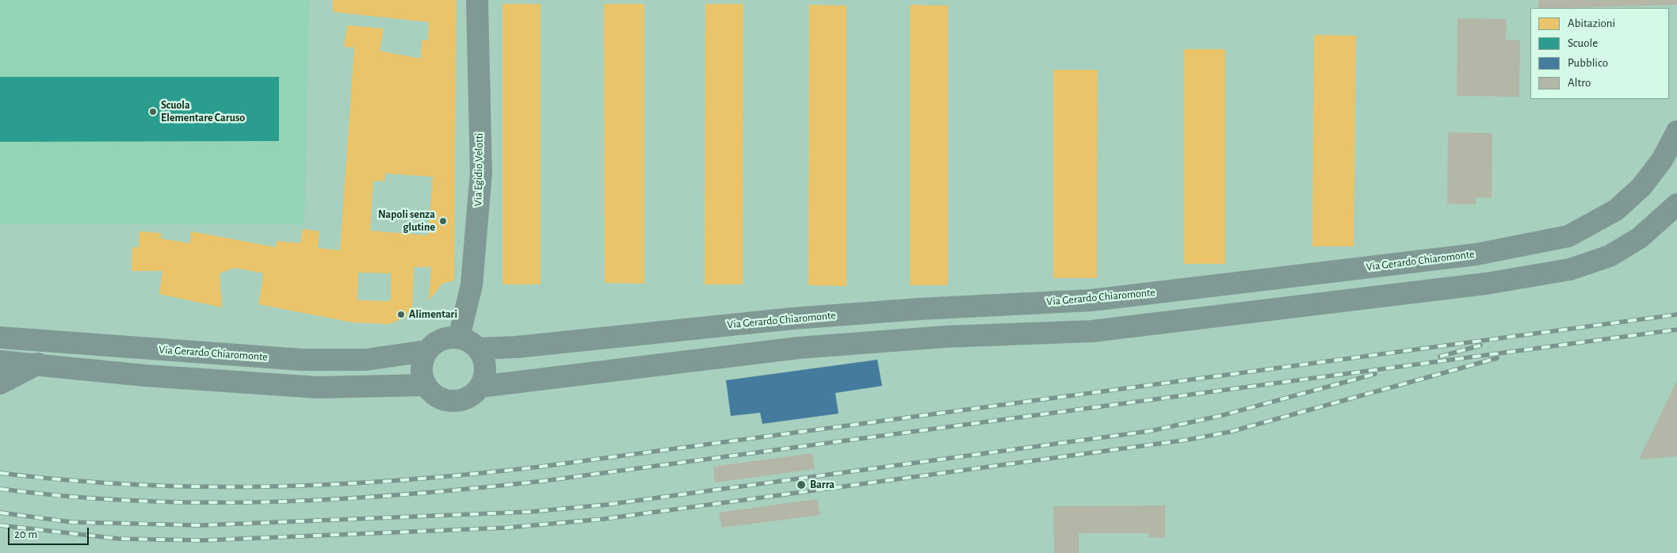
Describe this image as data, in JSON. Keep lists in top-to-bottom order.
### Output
{
  "streets": {
    "street": ["Via Egidio Velotti", "Via Gerardo Chiaromonte"]
  },
  "crossings": [
    ["Via Egidio Velotti", "Via Gerardo Chiaromonte"]
  ],
  "places": [
    "Scuola Elementare Caruso",
    "Napoli senza glutine",
    "Alimentari",
    "Barra"
  ],
  "legend": [
    "Abitazioni",
    "Scuole",
    "Pubblico",
    "Altro"
  ],
  "scale_bar": "20 m"
}
